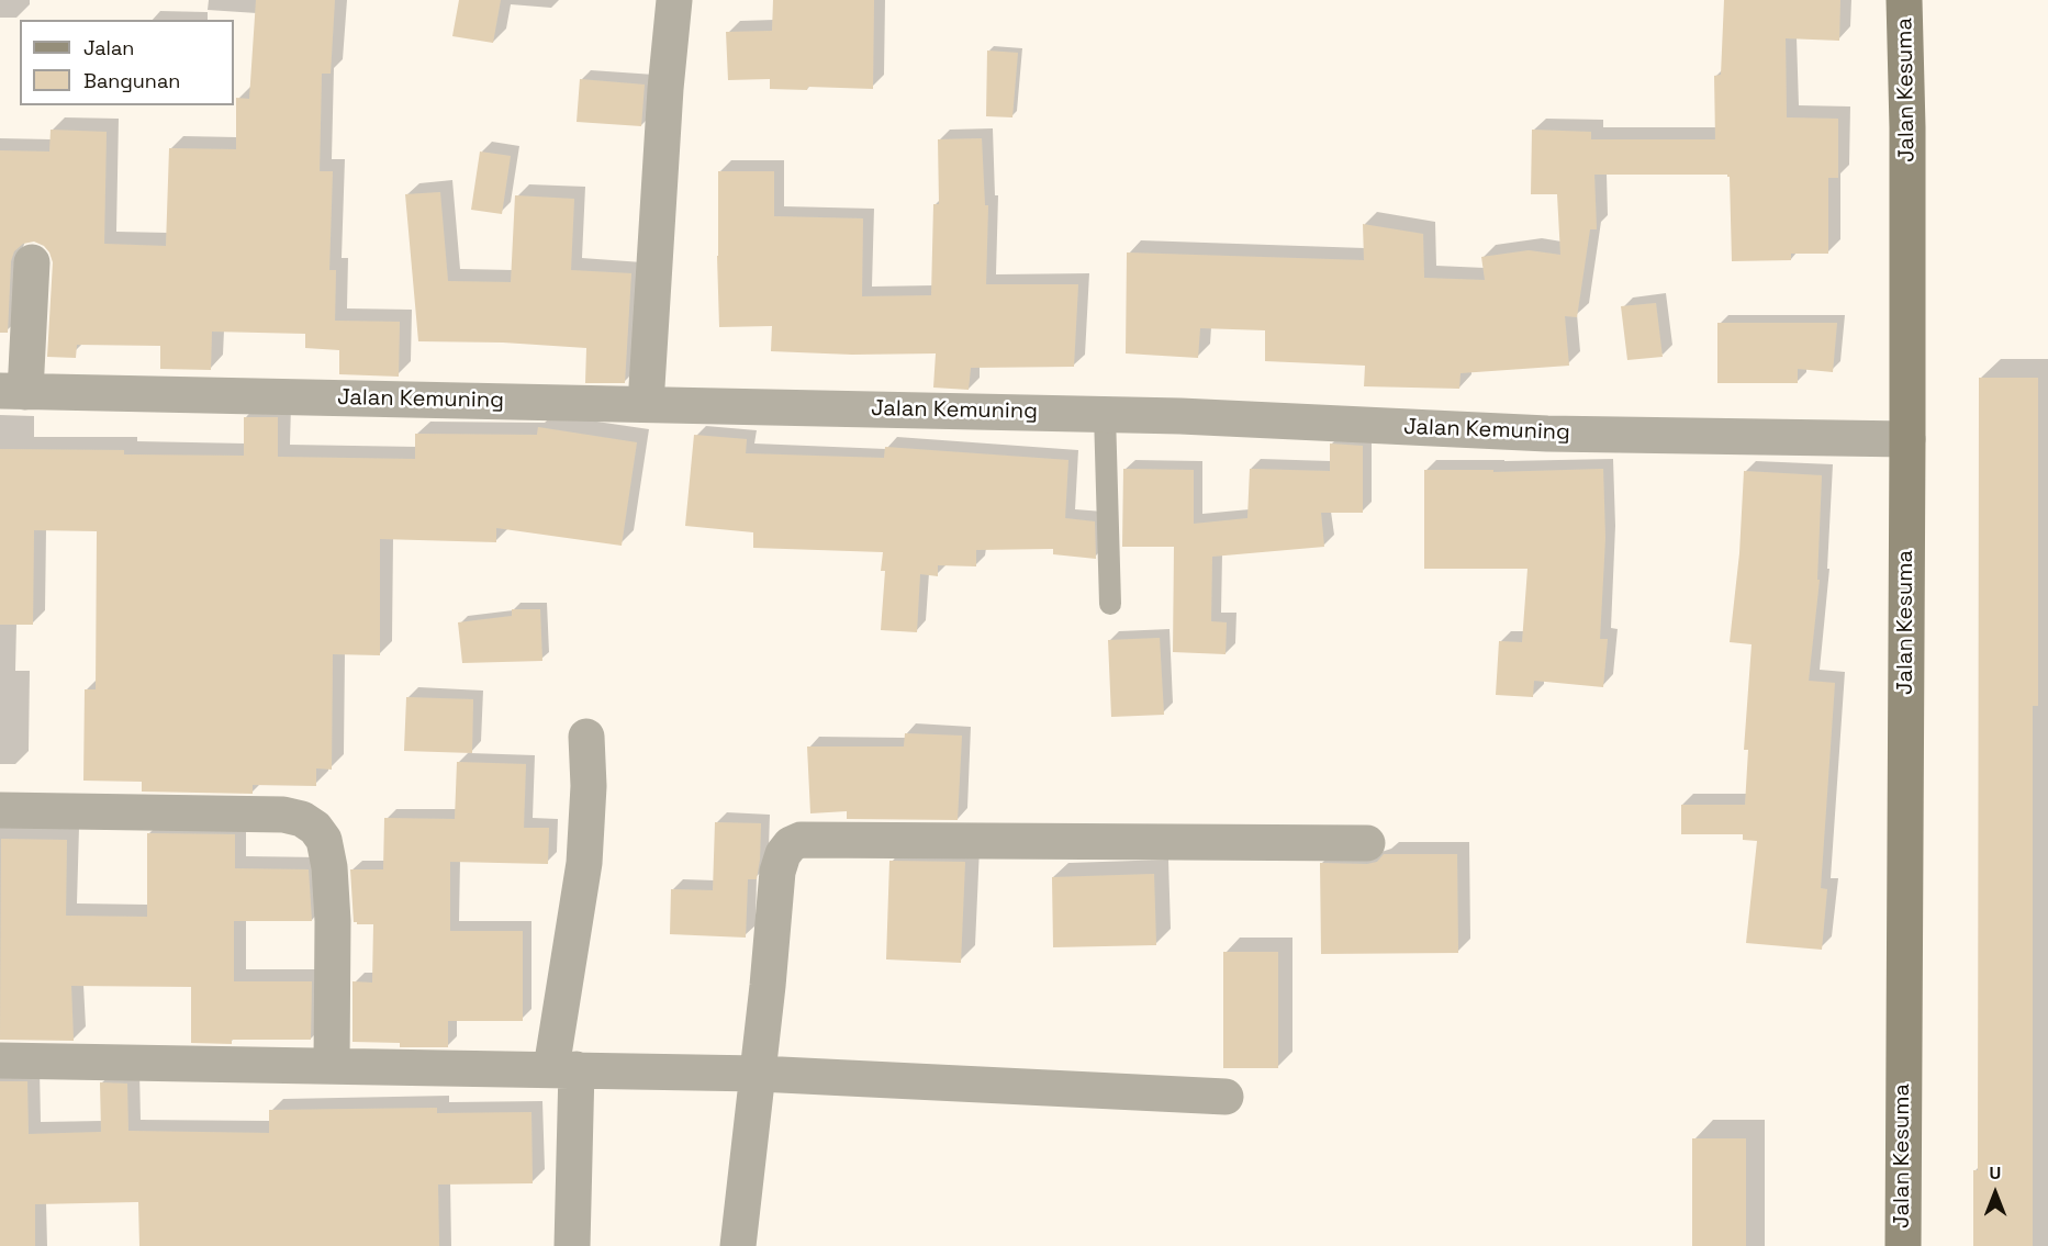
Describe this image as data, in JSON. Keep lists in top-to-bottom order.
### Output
{
  "streets": {
    "street": ["Jalan Kesuma", "Jalan Kemuning"]
  },
  "crossings": [
    ["Jalan Kesuma", "Jalan Kemuning"]
  ],
  "legend": ["Jalan", "Bangunan"],
  "north": "top"
}
